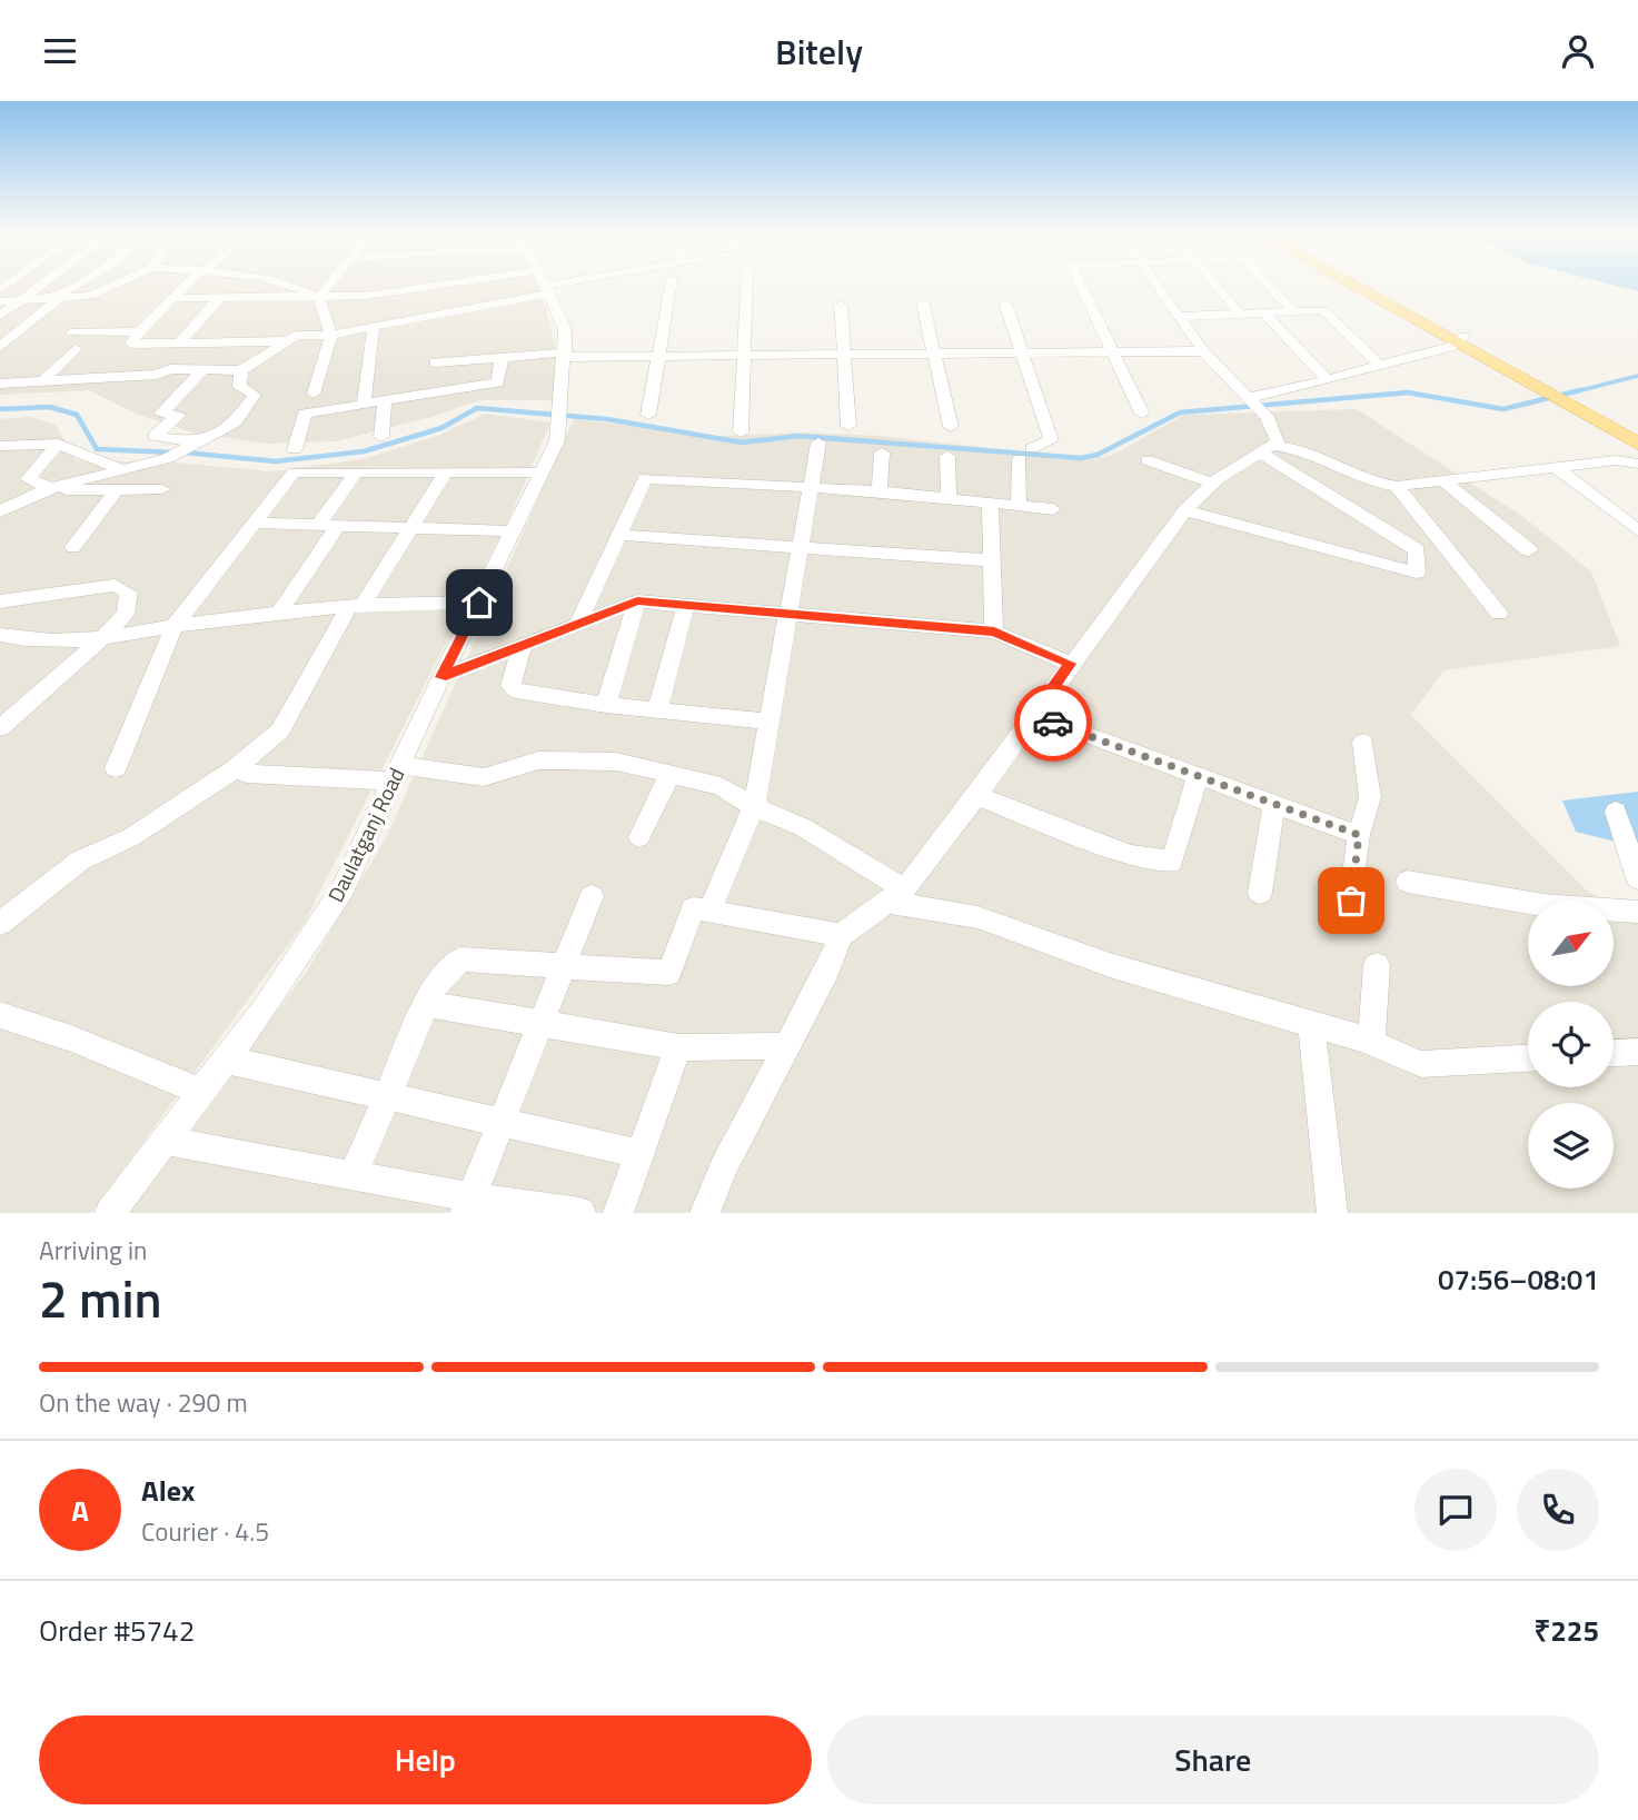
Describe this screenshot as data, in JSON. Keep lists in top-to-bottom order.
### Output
{
  "streets": {
    "street": ["Daulatganj Road"]
  },
  "north": "top right",
  "page": {
    "header": "Bitely",
    "heading": ["2 min", "Arriving in", "07:56–08:01"],
    "panel": [
      "Alex",
      "Courier · 4.5",
      "Order #5742",
      "₹225"
    ],
    "bar": "On the way · 290 m",
    "round": "A",
    "buttons": ["Help", "Share"]
  }
}
